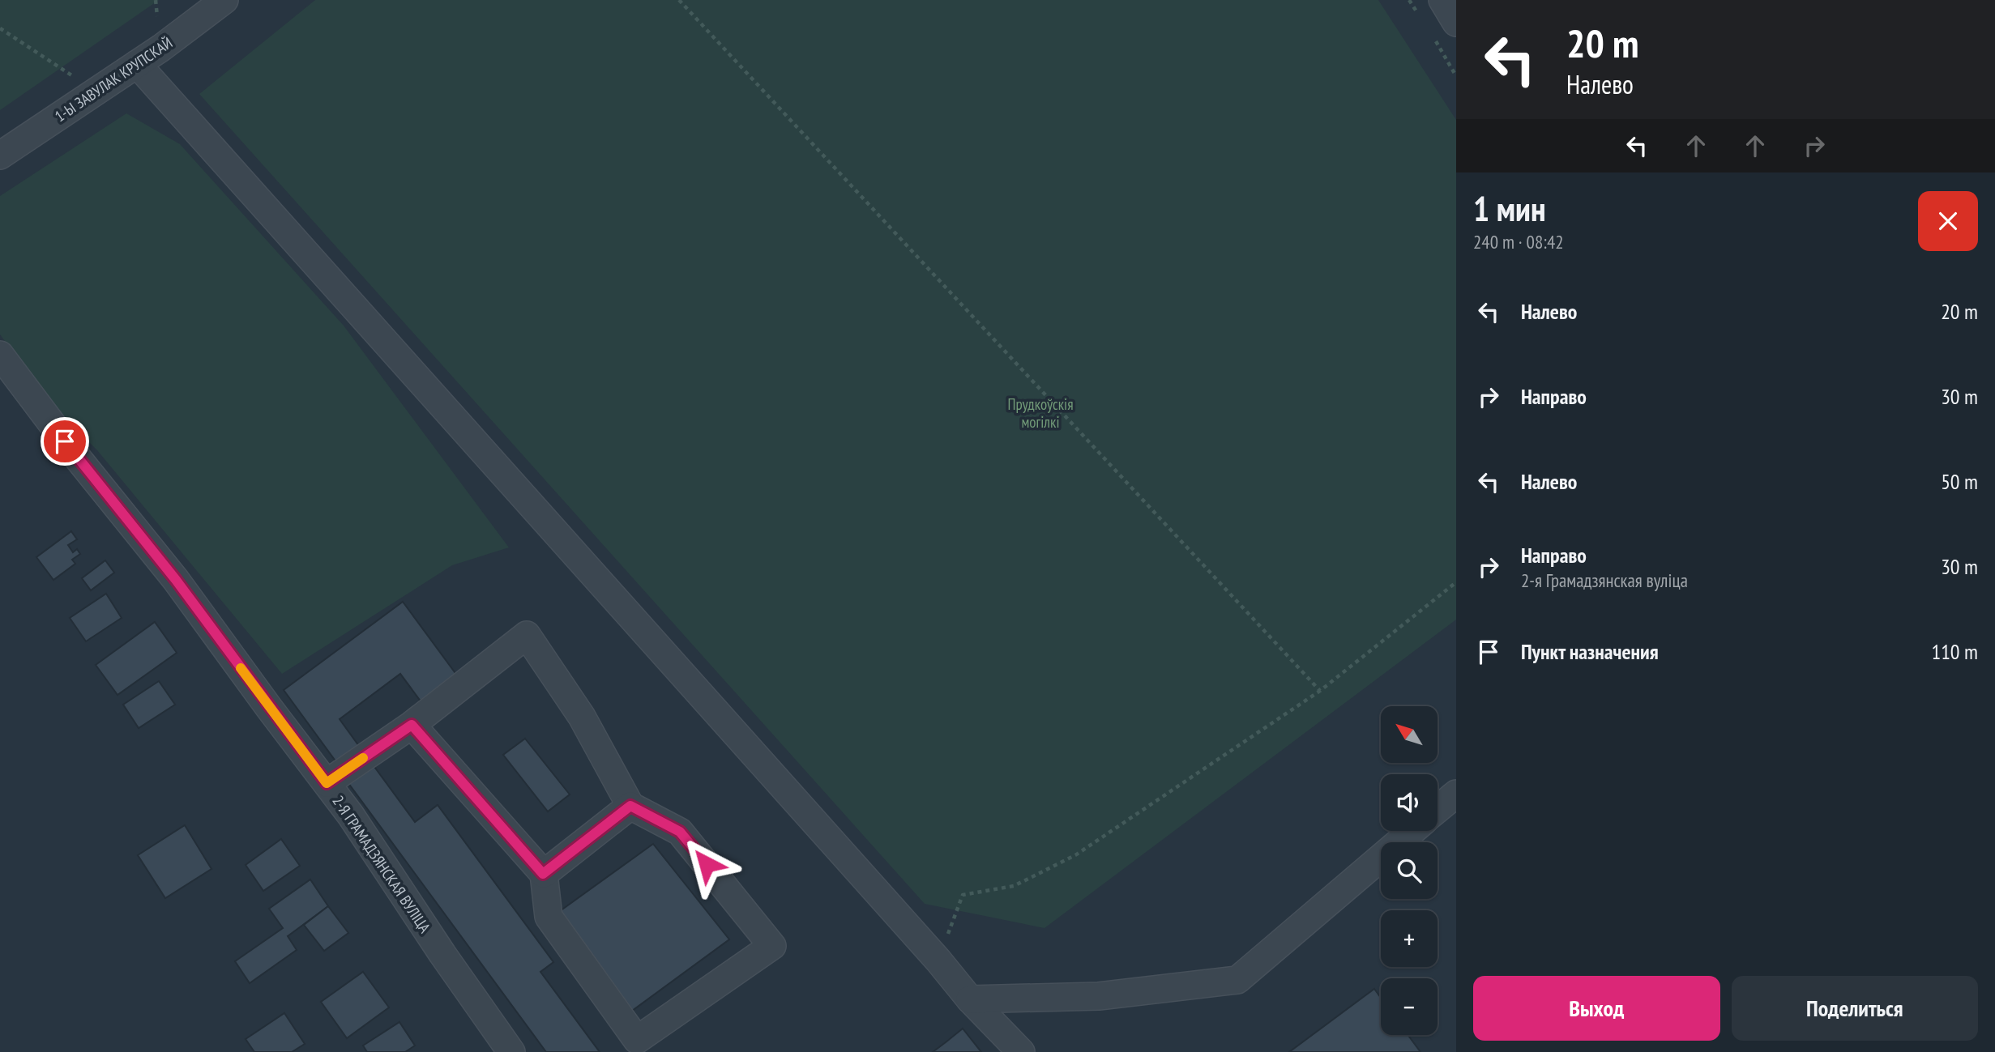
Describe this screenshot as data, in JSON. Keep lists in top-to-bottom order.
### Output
{
  "streets": {
    "street": ["1-Ы ЗАВУЛАК КРУПСКАЙ", "2-Я ГРАМАДЗЯНСКАЯ ВУЛІЦА"]
  },
  "parks": ["Прудкоўскія могілкі"],
  "north": "top left",
  "page": {
    "turn": ["20 m", "Налево"],
    "heading": ["1 мин", "240 m · 08:42"],
    "list": [
      {
        "name": "Налево",
        "value": "20 m"
      },
      {
        "name": "Направо",
        "value": "30 m"
      },
      {
        "name": "Налево",
        "value": "50 m"
      },
      {
        "name": "Направо",
        "note": "2-я Грамадзянская вуліца",
        "value": "30 m"
      },
      {
        "name": "Пункт назначения",
        "value": "110 m"
      }
    ],
    "map_buttons": ["+", "−"],
    "buttons": ["Выход", "Поделиться"]
  }
}
